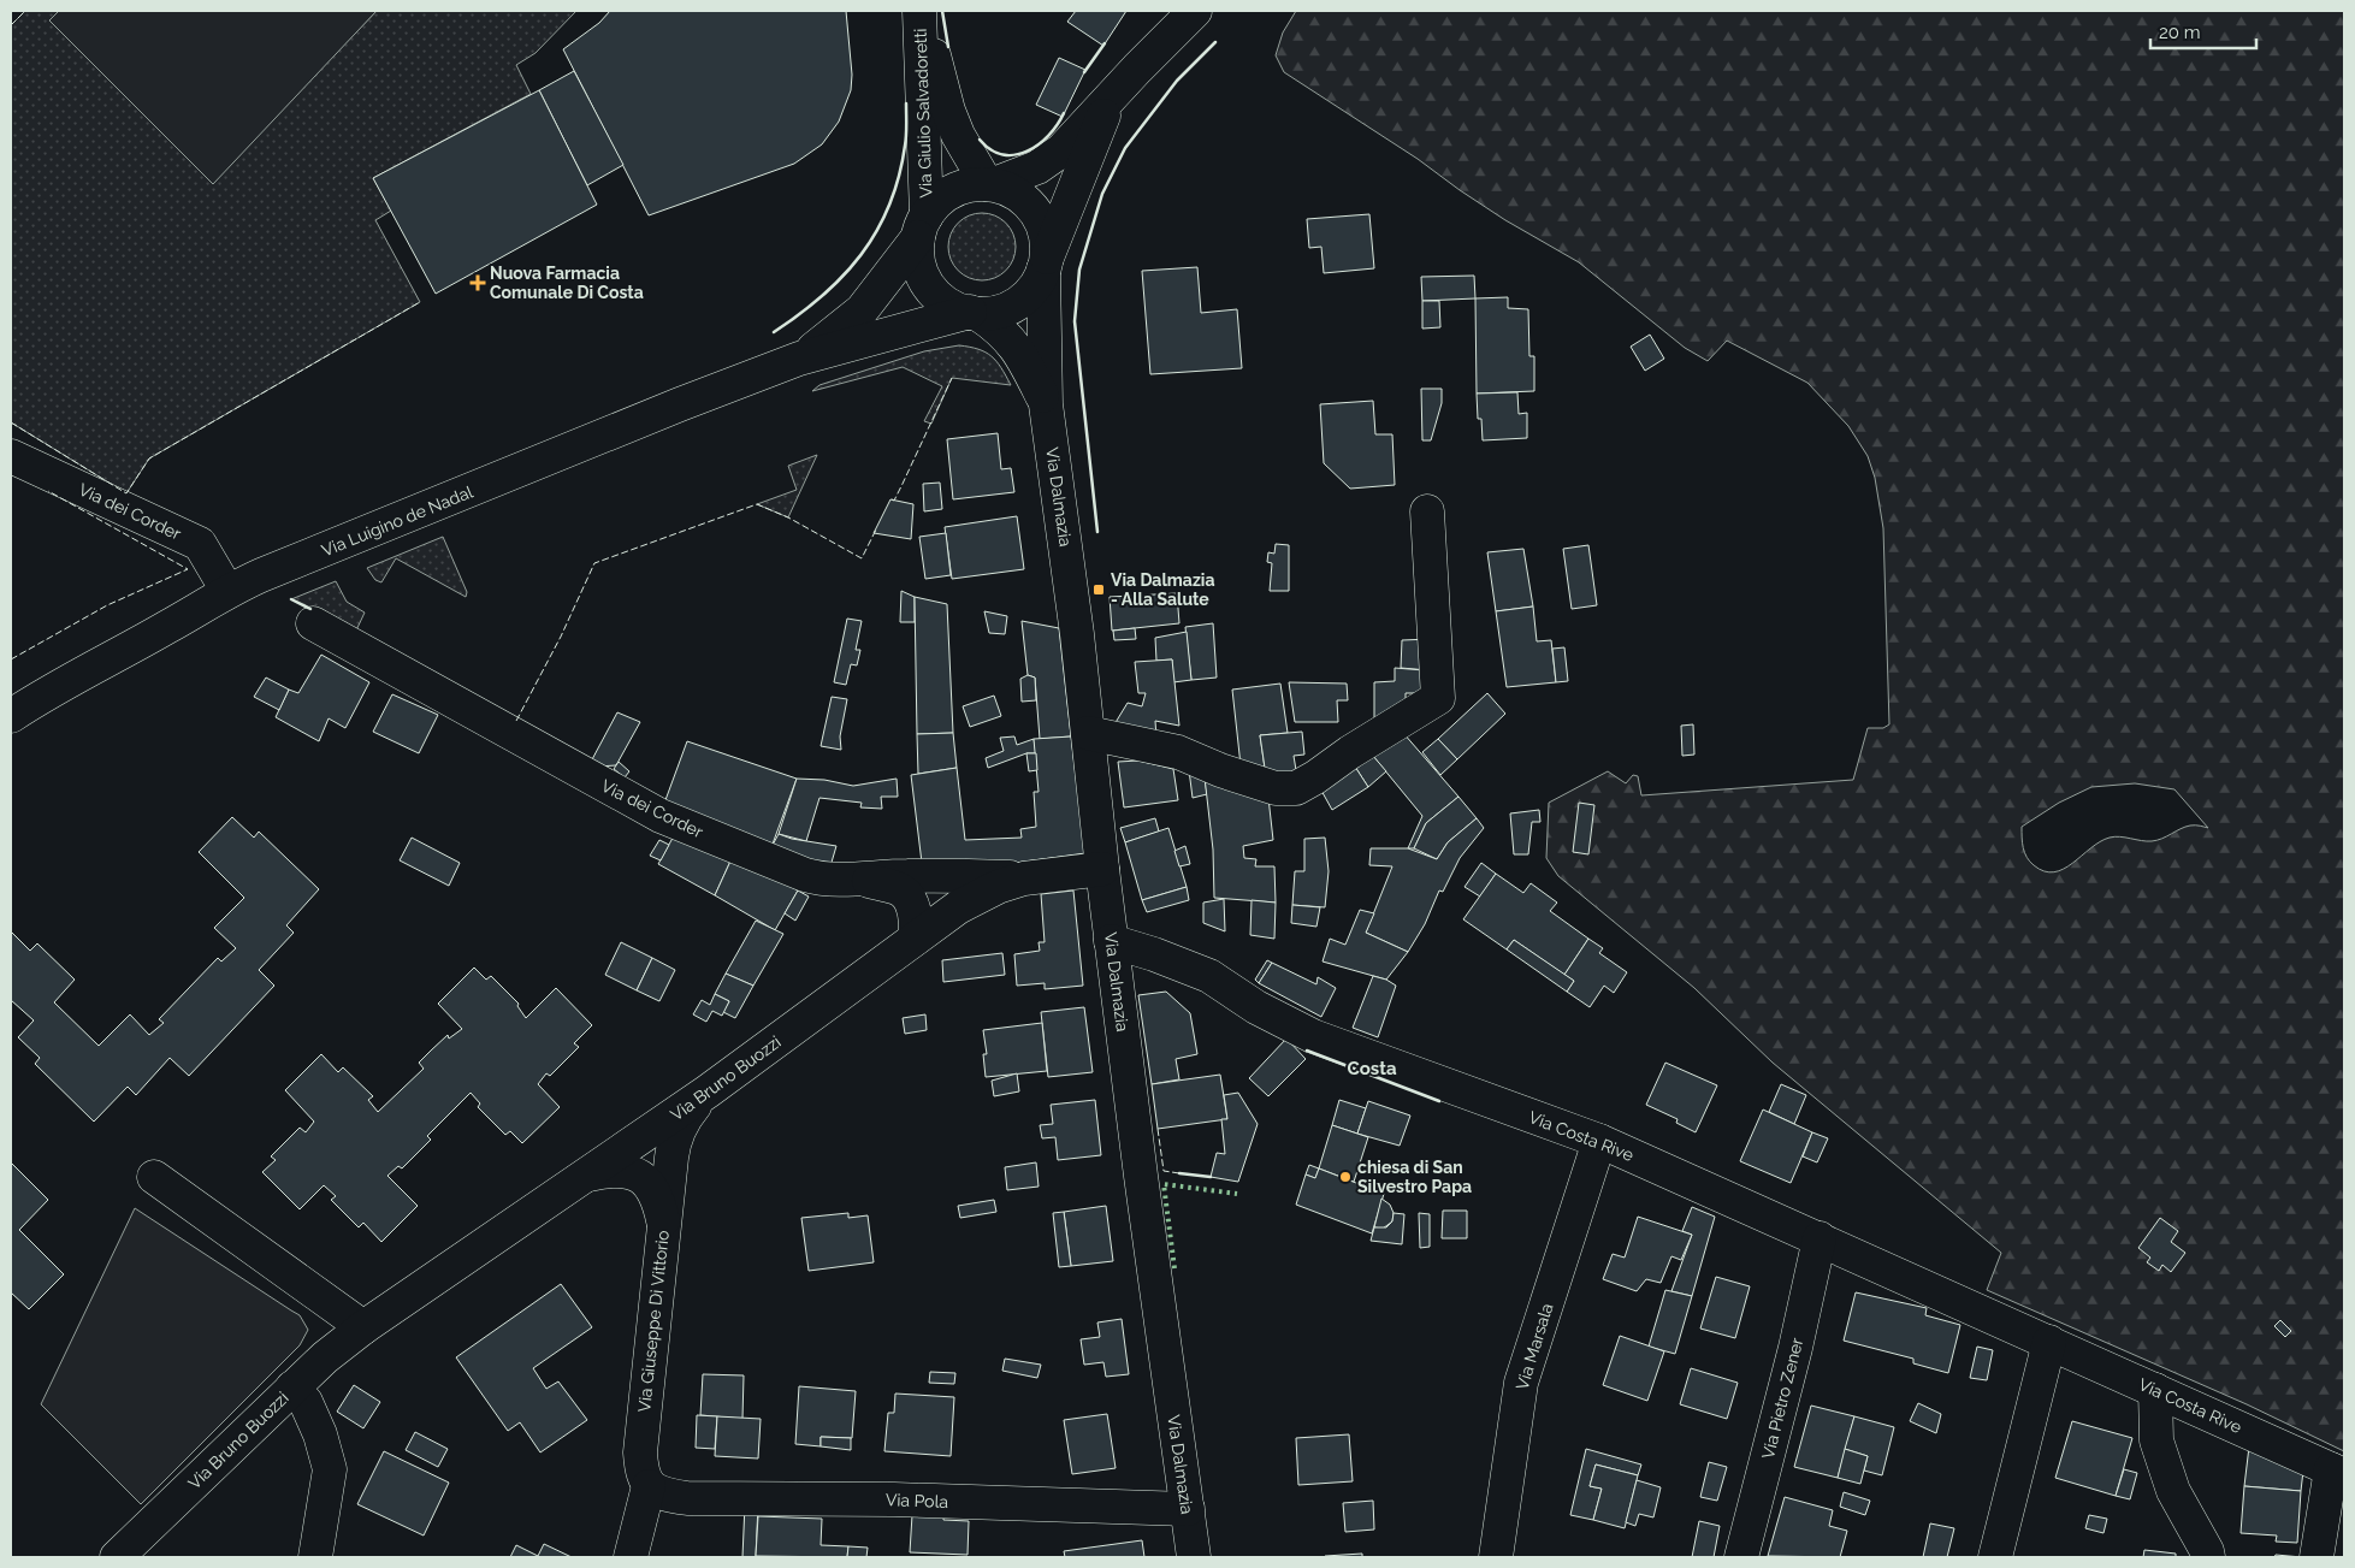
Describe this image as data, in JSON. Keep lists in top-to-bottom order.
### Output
{
  "streets": {
    "street": [
      "Via Giulio Salvadoretti",
      "Via Dalmazia",
      "Via dei Corder",
      "Via Luigino de Nadal",
      "Via Bruno Buozzi",
      "Via Costa Rive",
      "Via Giuseppe Di Vittorio",
      "Via Marsala",
      "Via Pietro Zener",
      "Via Pola"
    ]
  },
  "crossings": [
    ["Via Giulio Salvadoretti", "Via Dalmazia"],
    ["Via Giulio Salvadoretti", "Via Luigino de Nadal"],
    ["Via Dalmazia", "Via Luigino de Nadal"],
    ["Via Dalmazia", "Via Bruno Buozzi"],
    ["Via Dalmazia", "Via Costa Rive"],
    ["Via Dalmazia", "Via Pola"],
    ["Via dei Corder", "Via Luigino de Nadal"],
    ["Via dei Corder", "Via Bruno Buozzi"],
    ["Via Bruno Buozzi", "Via Giuseppe Di Vittorio"],
    ["Via Costa Rive", "Via Marsala"],
    ["Via Costa Rive", "Via Pietro Zener"],
    ["Via Giuseppe Di Vittorio", "Via Pola"]
  ],
  "districts": ["Costa"],
  "places": {
    "health": ["Nuova Farmacia Comunale Di Costa"],
    "transit": ["Via Dalmazia - Alla Salute"],
    "other": ["chiesa di San Silvestro Papa"]
  },
  "scale_bar": "20 m"
}
